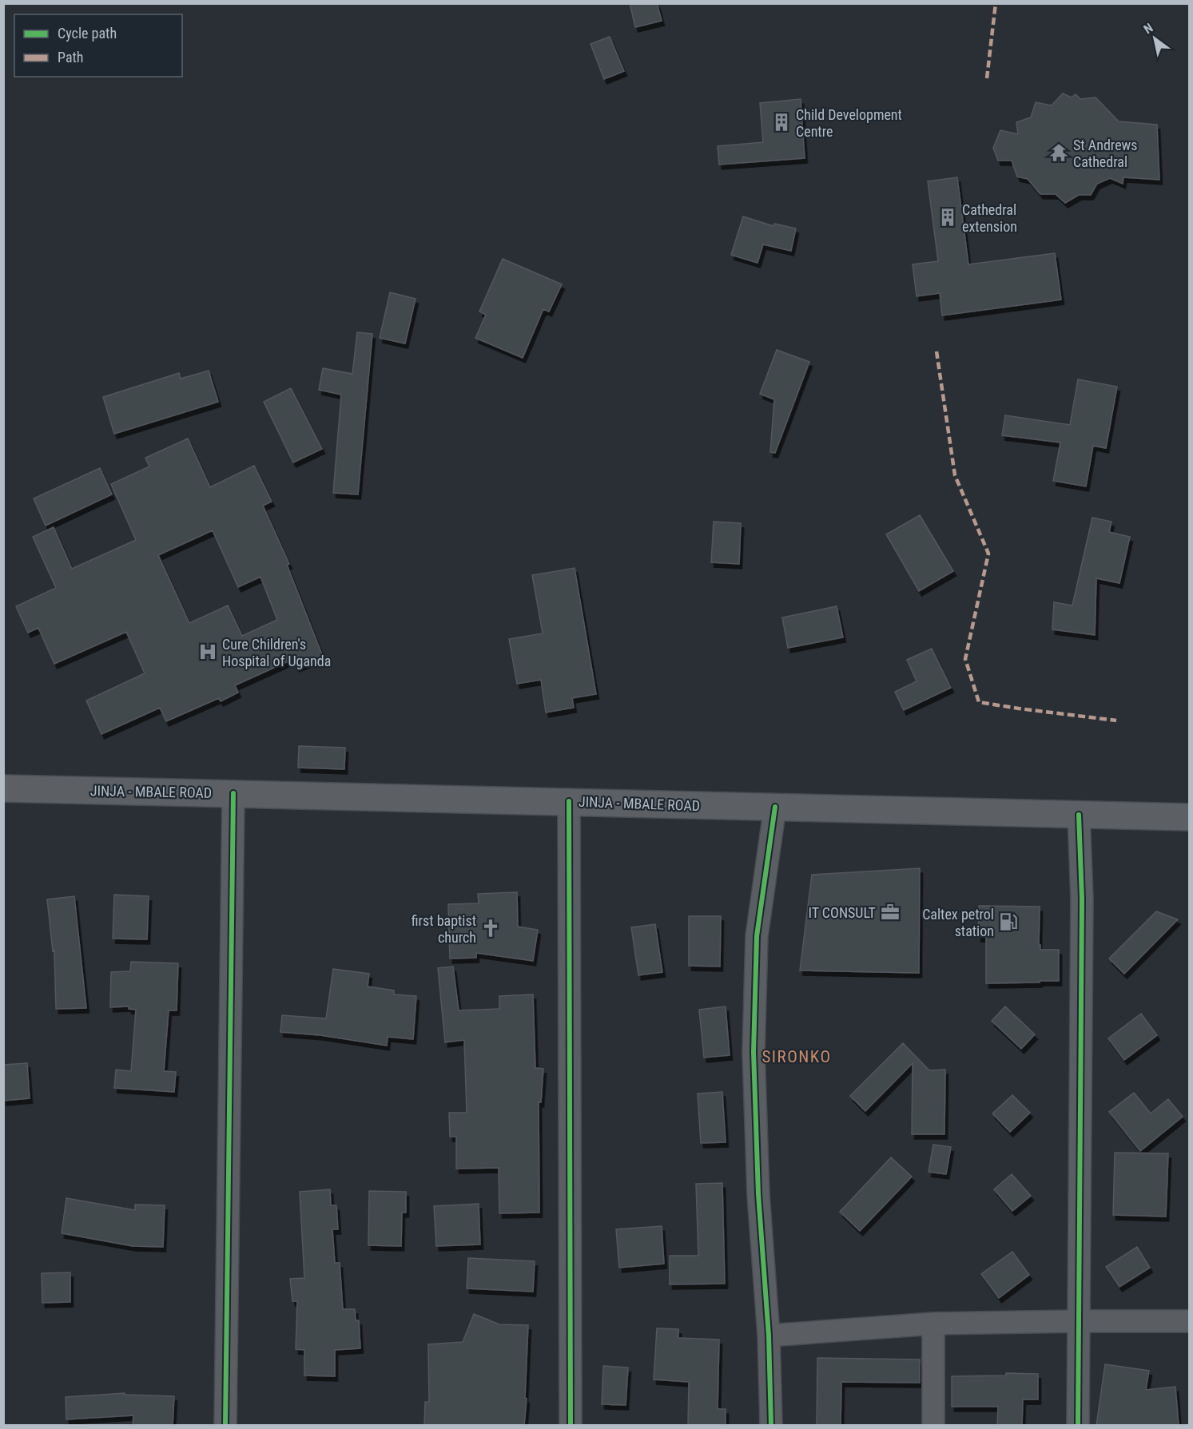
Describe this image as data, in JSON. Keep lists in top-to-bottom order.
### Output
{
  "streets": {
    "main road": ["JINJA - MBALE ROAD"]
  },
  "districts": ["SIRONKO"],
  "places": {
    "building": ["Child Development Centre", "Cathedral extension"],
    "temple": ["St Andrews Cathedral"],
    "hospital": ["Cure Children's Hospital of Uganda"],
    "office": ["IT CONSULT"],
    "fuel station": ["Caltex petrol station"],
    "church": ["first baptist church"]
  },
  "legend": ["Cycle path", "Path"],
  "north": "top left"
}
